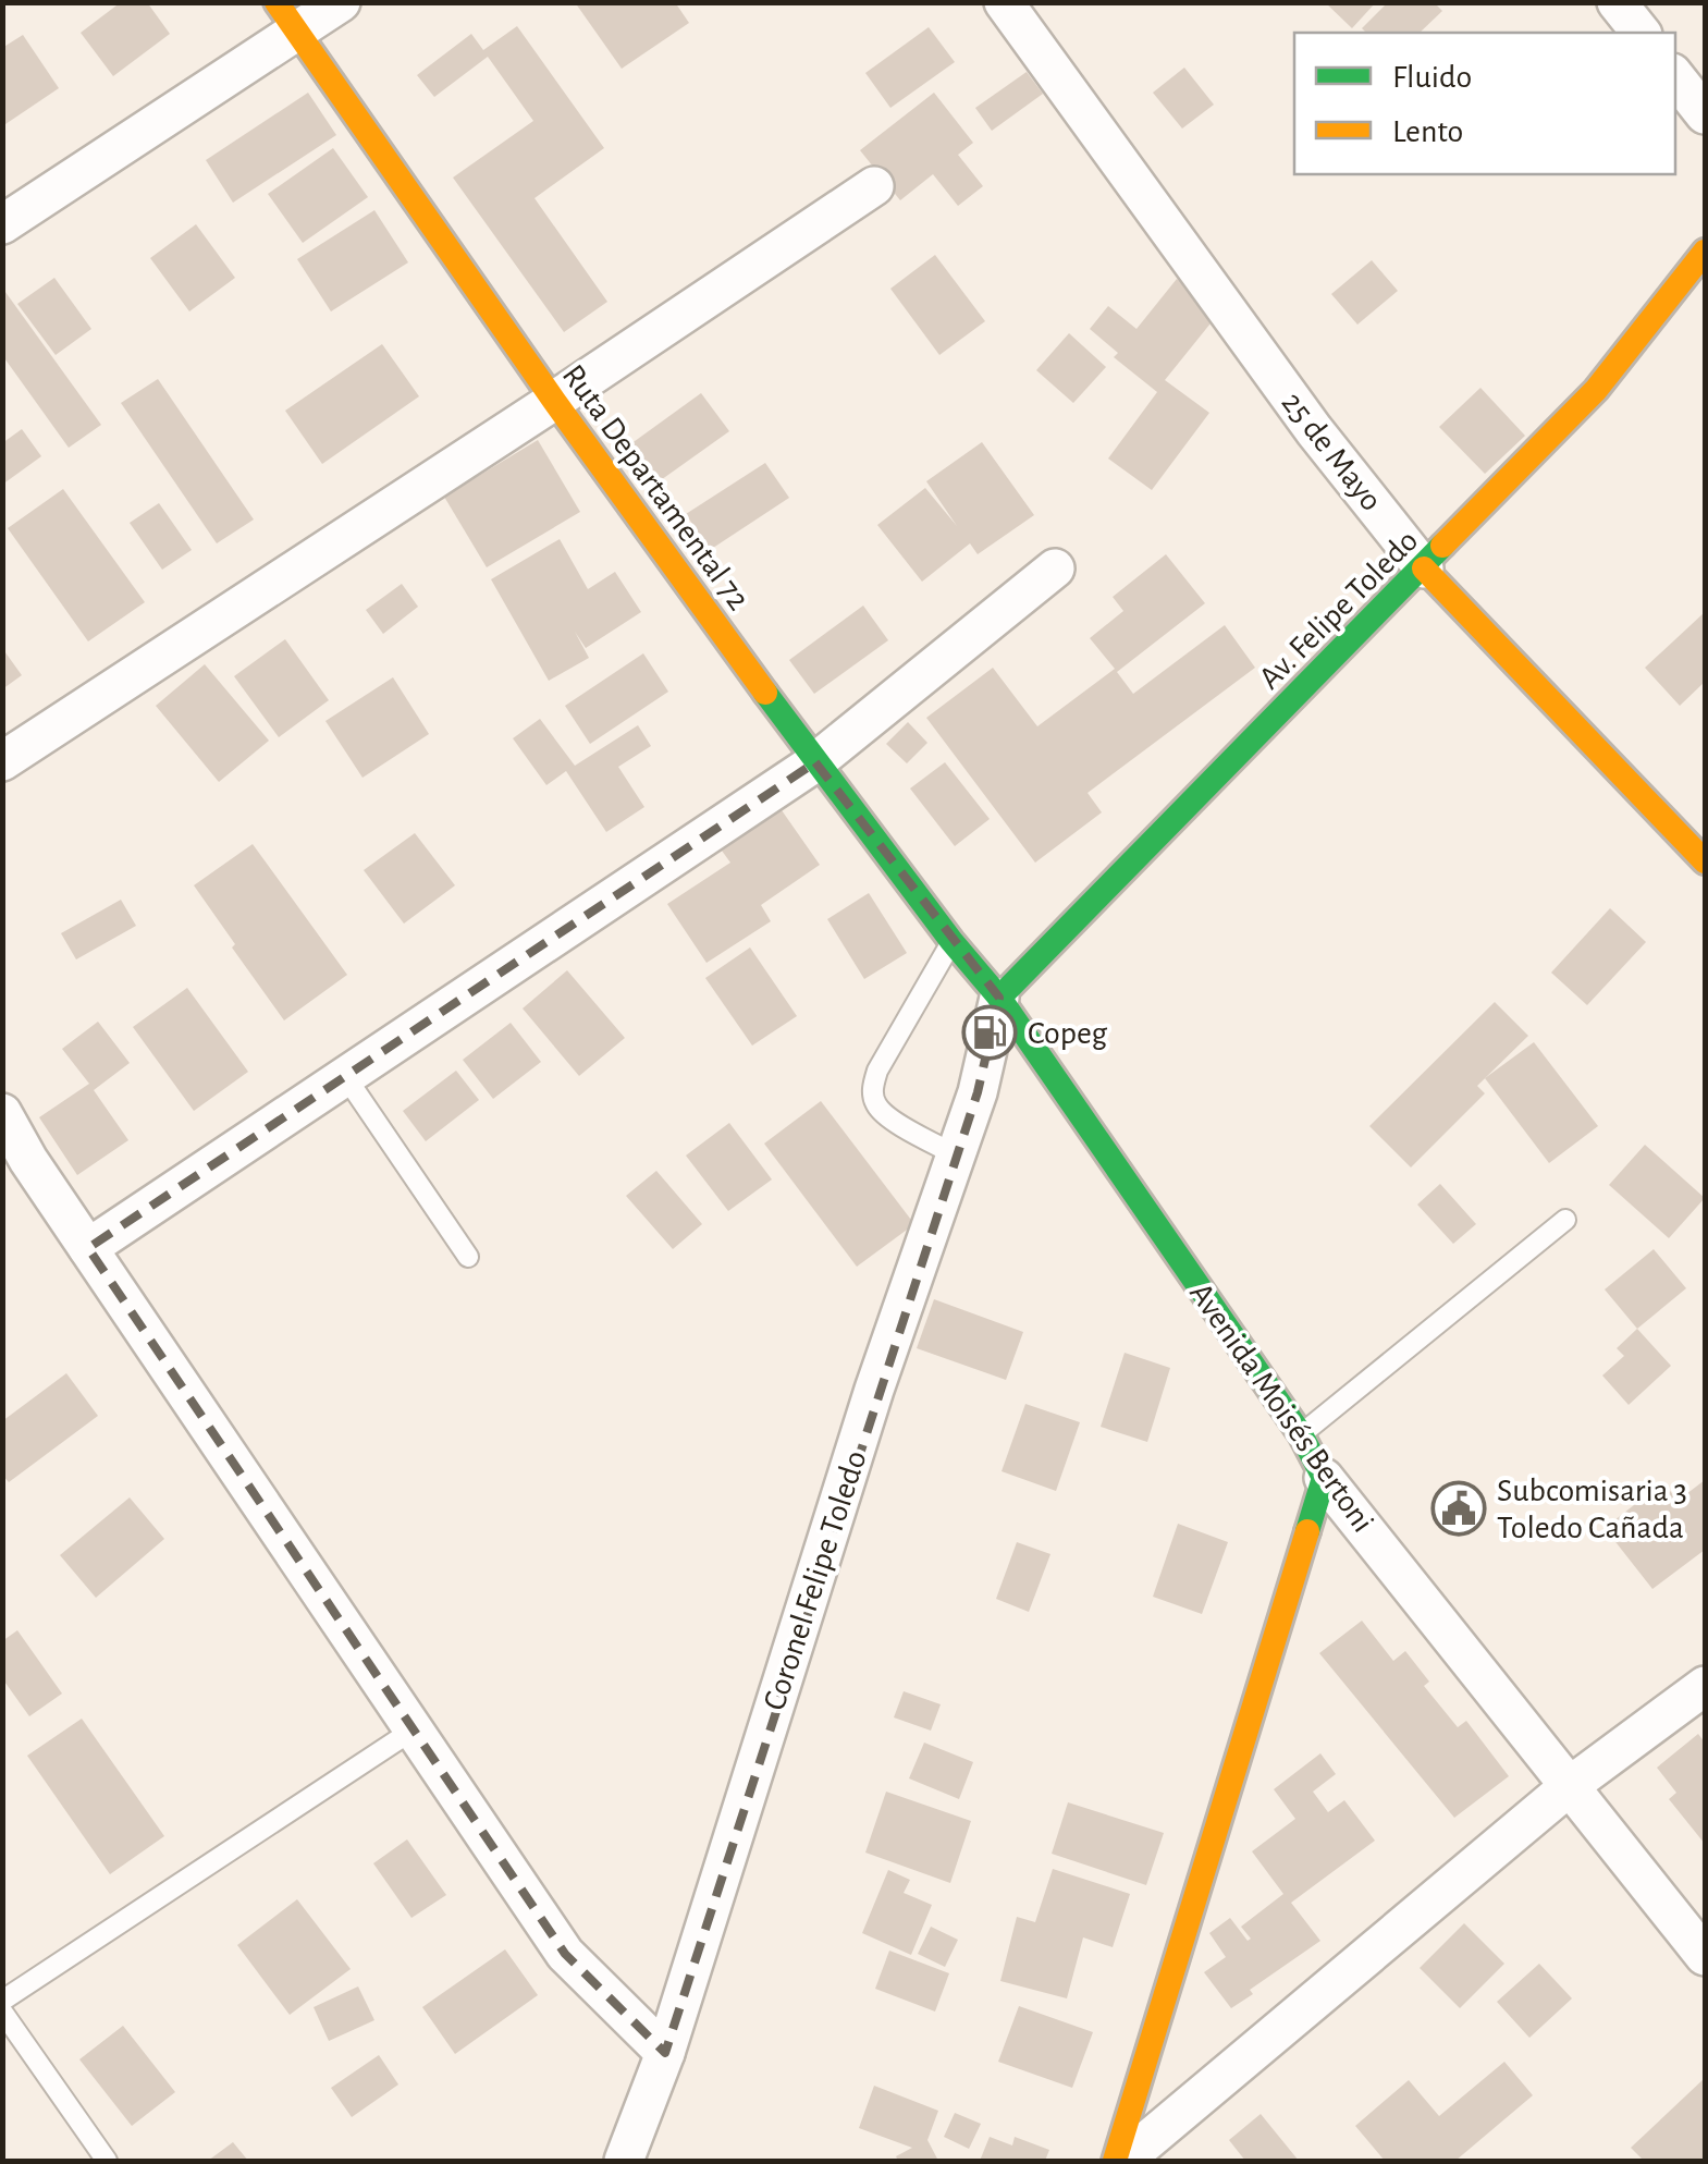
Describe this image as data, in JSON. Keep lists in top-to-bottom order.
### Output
{
  "streets": {
    "main road": [
      "25 de Mayo",
      "Ruta Departamental 72",
      "Av. Felipe Toledo",
      "Avenida Moisés Bertoni"
    ],
    "street": ["Coronel Felipe Toledo"]
  },
  "crossings": [
    ["25 de Mayo", "Av. Felipe Toledo"],
    ["Ruta Departamental 72", "Av. Felipe Toledo"],
    ["Ruta Departamental 72", "Avenida Moisés Bertoni"],
    ["Ruta Departamental 72", "Coronel Felipe Toledo"],
    ["Av. Felipe Toledo", "Avenida Moisés Bertoni"],
    ["Av. Felipe Toledo", "Coronel Felipe Toledo"],
    ["Avenida Moisés Bertoni", "Coronel Felipe Toledo"]
  ],
  "places": {
    "fuel station": ["Copeg"],
    "public building": ["Subcomisaria 3 Toledo Cañada"]
  },
  "legend": ["Fluido", "Lento"]
}
